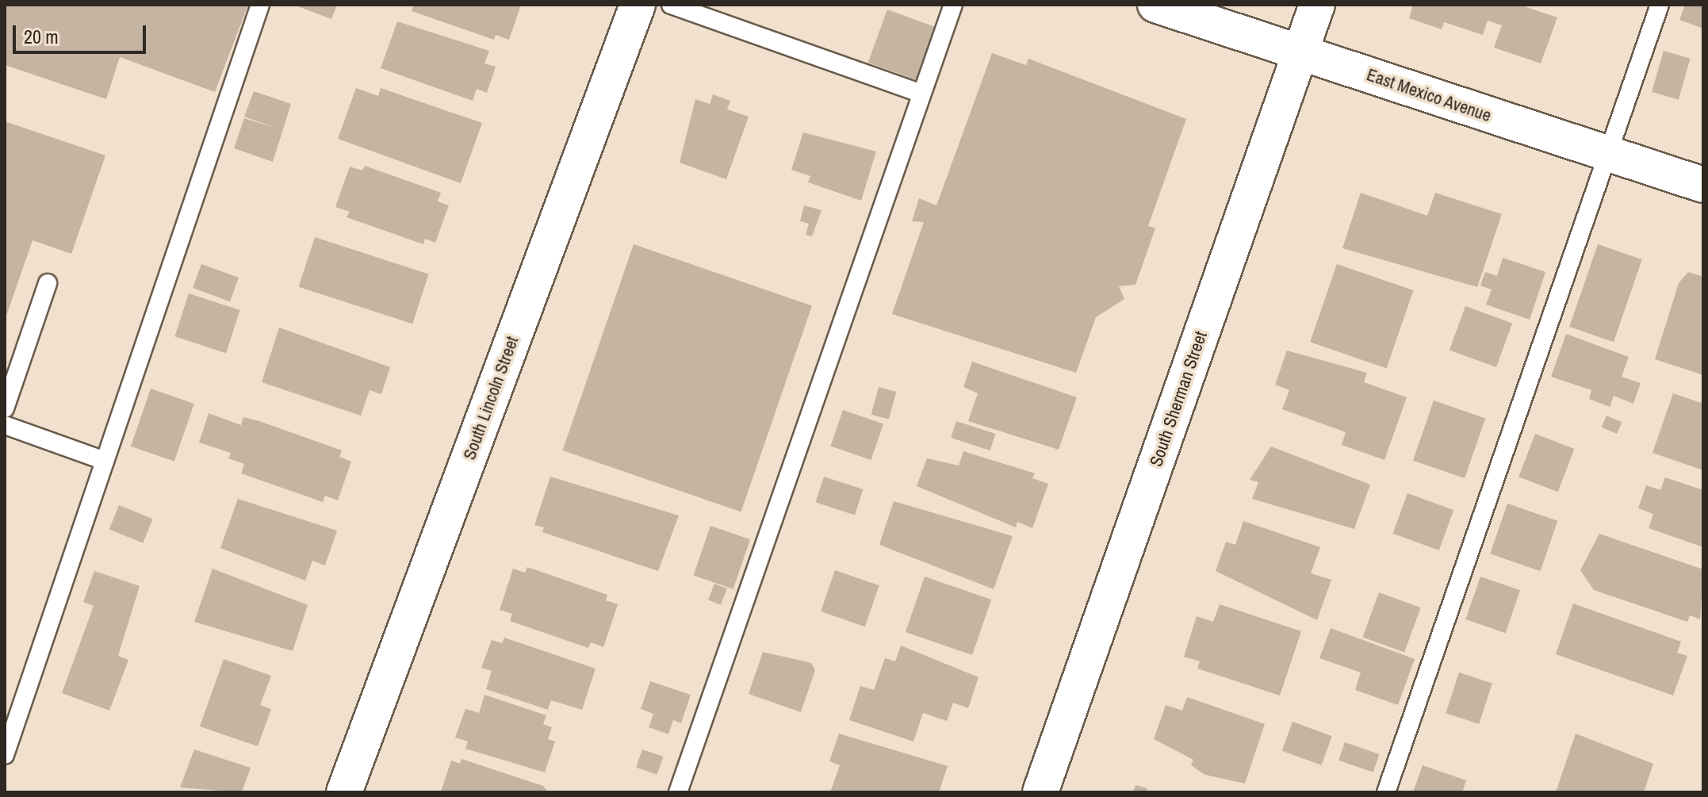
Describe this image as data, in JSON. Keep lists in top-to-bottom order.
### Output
{
  "streets": {
    "street": ["East Mexico Avenue", "South Lincoln Street", "South Sherman Street"]
  },
  "crossings": [
    ["East Mexico Avenue", "South Sherman Street"]
  ],
  "scale_bar": "20 m"
}
